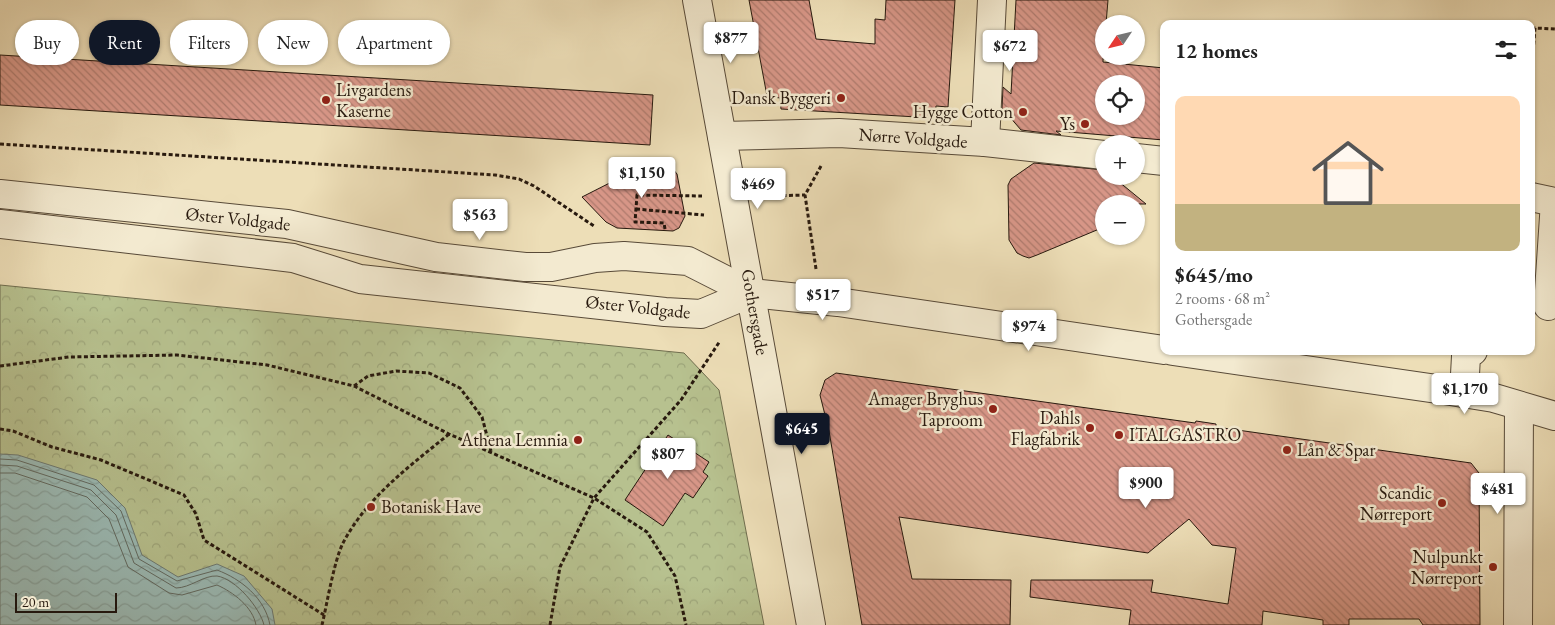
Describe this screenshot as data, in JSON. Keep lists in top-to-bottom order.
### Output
{
  "streets": {
    "street": ["Nørre Voldgade", "Øster Voldgade", "Gothersgade"]
  },
  "crossings": [
    ["Nørre Voldgade", "Gothersgade"],
    ["Øster Voldgade", "Gothersgade"]
  ],
  "places": [
    "Dansk Byggeri",
    "Livgardens Kaserne",
    "Hygge Cotton",
    "Ys",
    "Amager Bryghus Taproom",
    "Dahls Flagfabrik",
    "ITALGASTRO",
    "Athena Lemnia",
    "Lån & Spar",
    "Scandic Nørreport",
    "Botanisk Have",
    "Nulpunkt Nørreport"
  ],
  "scale_bar": "20 m",
  "north": "bottom left",
  "page": {
    "map_buttons": ["+", "−"],
    "chip": [
      "Buy",
      "Rent",
      "Filters",
      "New",
      "Apartment"
    ],
    "heading": "12 homes",
    "price": [
      "$877",
      "$672",
      "$1,150",
      "$469",
      "$563",
      "$517",
      "$974",
      "$1,170",
      "$645",
      "$807",
      "$900",
      "$481"
    ],
    "list": [
      {
        "name": "$645/mo",
        "note": "2 rooms · 68 m² · Gothersgade"
      }
    ],
    "scale": "20 m"
  }
}
